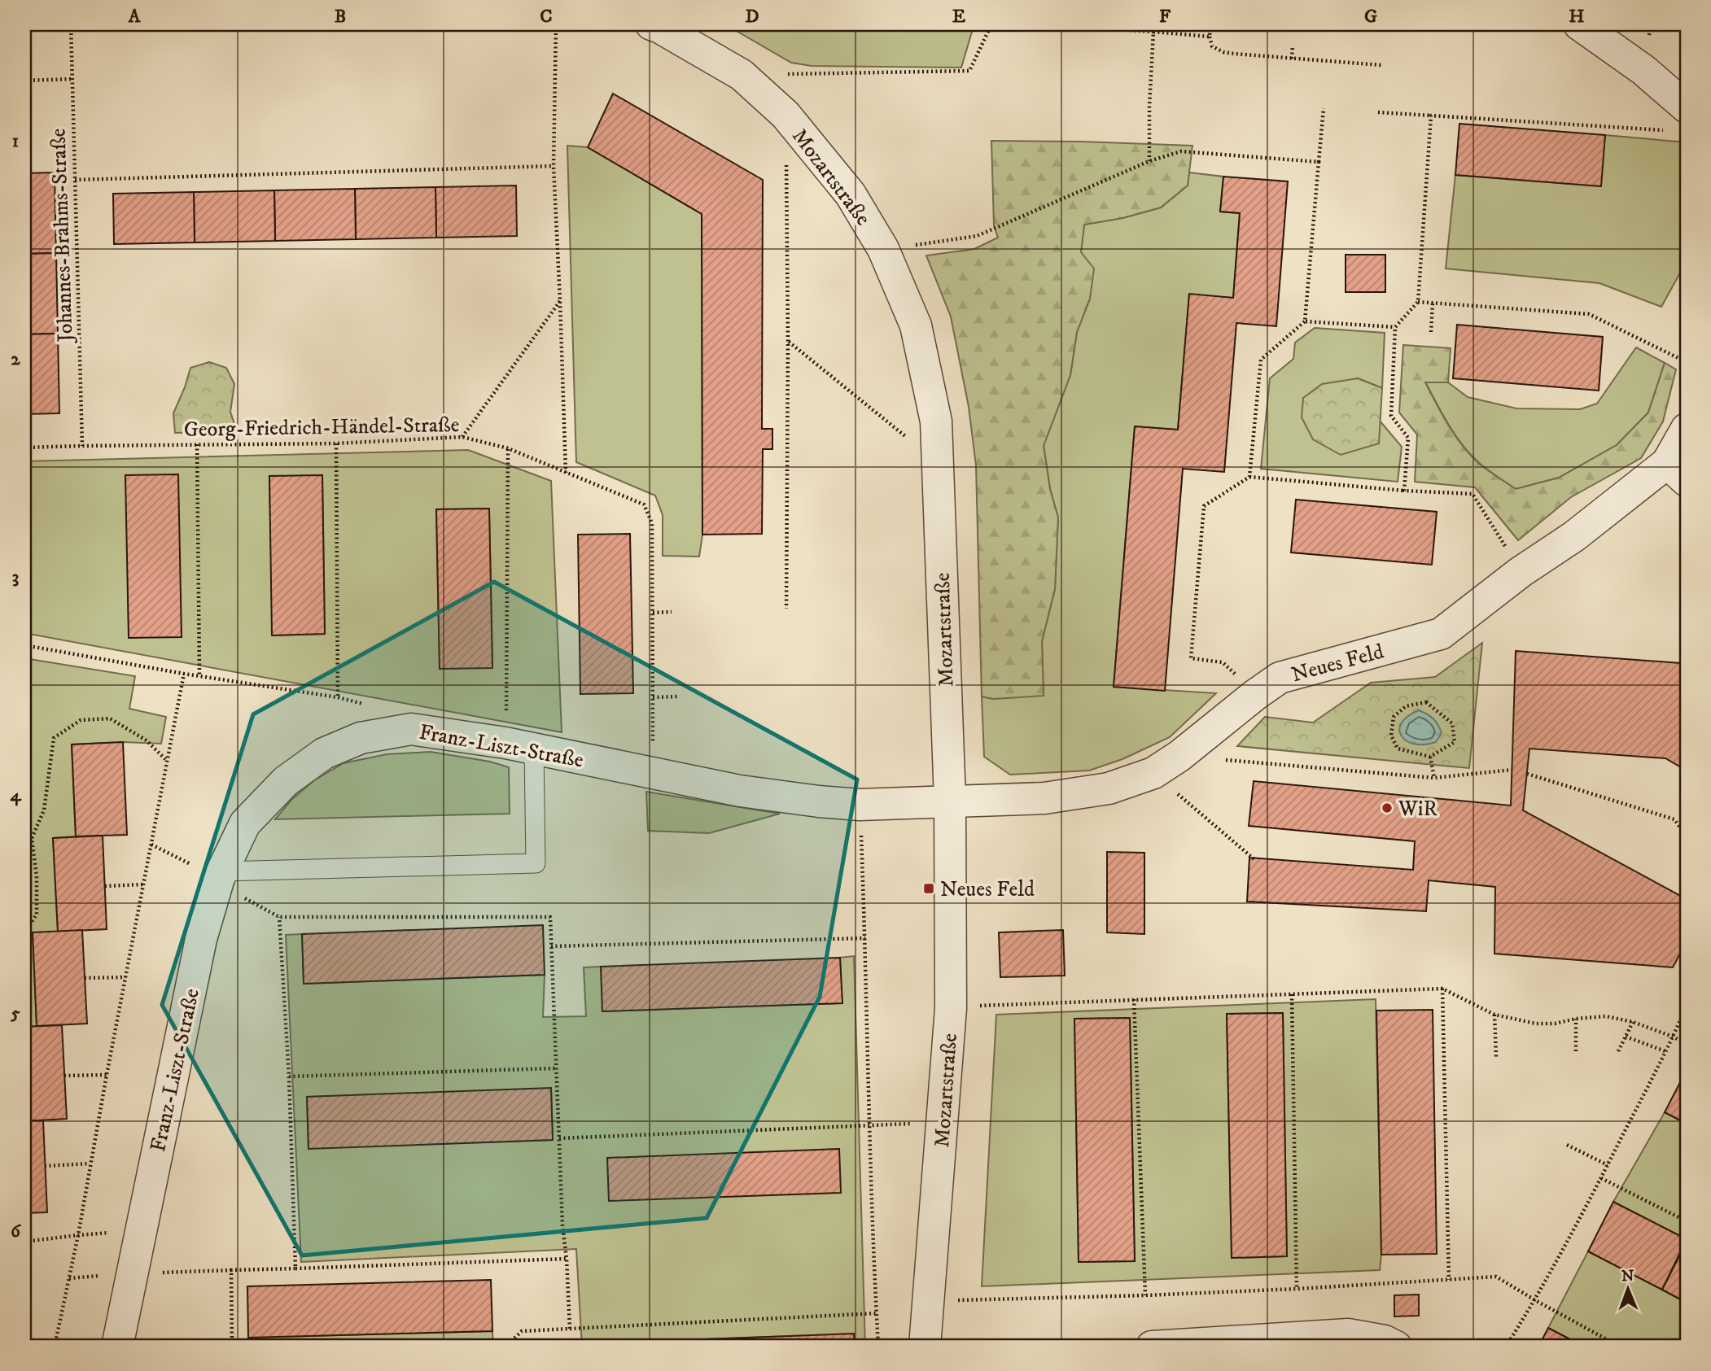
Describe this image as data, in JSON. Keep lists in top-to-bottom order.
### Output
{
  "streets": {
    "street": ["Mozartstraße", "Neues Feld", "Franz-Liszt-Straße"],
    "path": ["Johannes-Brahms-Straße", "Georg-Friedrich-Händel-Straße"]
  },
  "crossings": [
    ["Mozartstraße", "Neues Feld"],
    ["Mozartstraße", "Franz-Liszt-Straße"],
    ["Johannes-Brahms-Straße", "Georg-Friedrich-Händel-Straße"],
    ["Georg-Friedrich-Händel-Straße", "Franz-Liszt-Straße"],
    ["Neues Feld", "Franz-Liszt-Straße"]
  ],
  "places": {
    "other": ["WiR"],
    "transit": ["Neues Feld"]
  },
  "north": "top",
  "grid": {
    "columns": [
      "A",
      "B",
      "C",
      "D",
      "E",
      "F",
      "G",
      "H"
    ],
    "rows": [
      "1",
      "2",
      "3",
      "4",
      "5",
      "6"
    ]
  }
}
